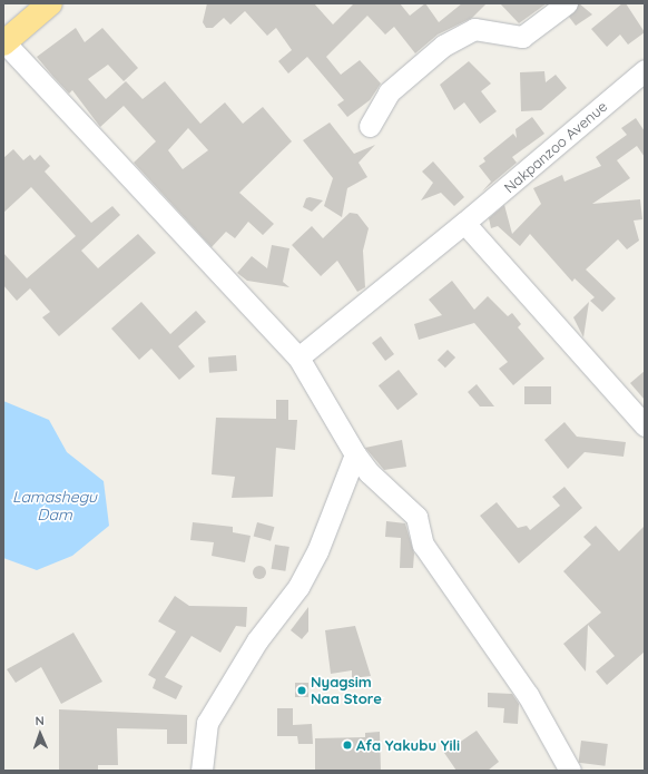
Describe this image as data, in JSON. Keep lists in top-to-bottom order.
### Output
{
  "streets": {
    "street": ["Nakpanzoo Avenue"]
  },
  "water": ["Lamashegu Dam"],
  "places": ["Nyagsim Naa Store", "Afa Yakubu Yili"],
  "north": "top"
}
